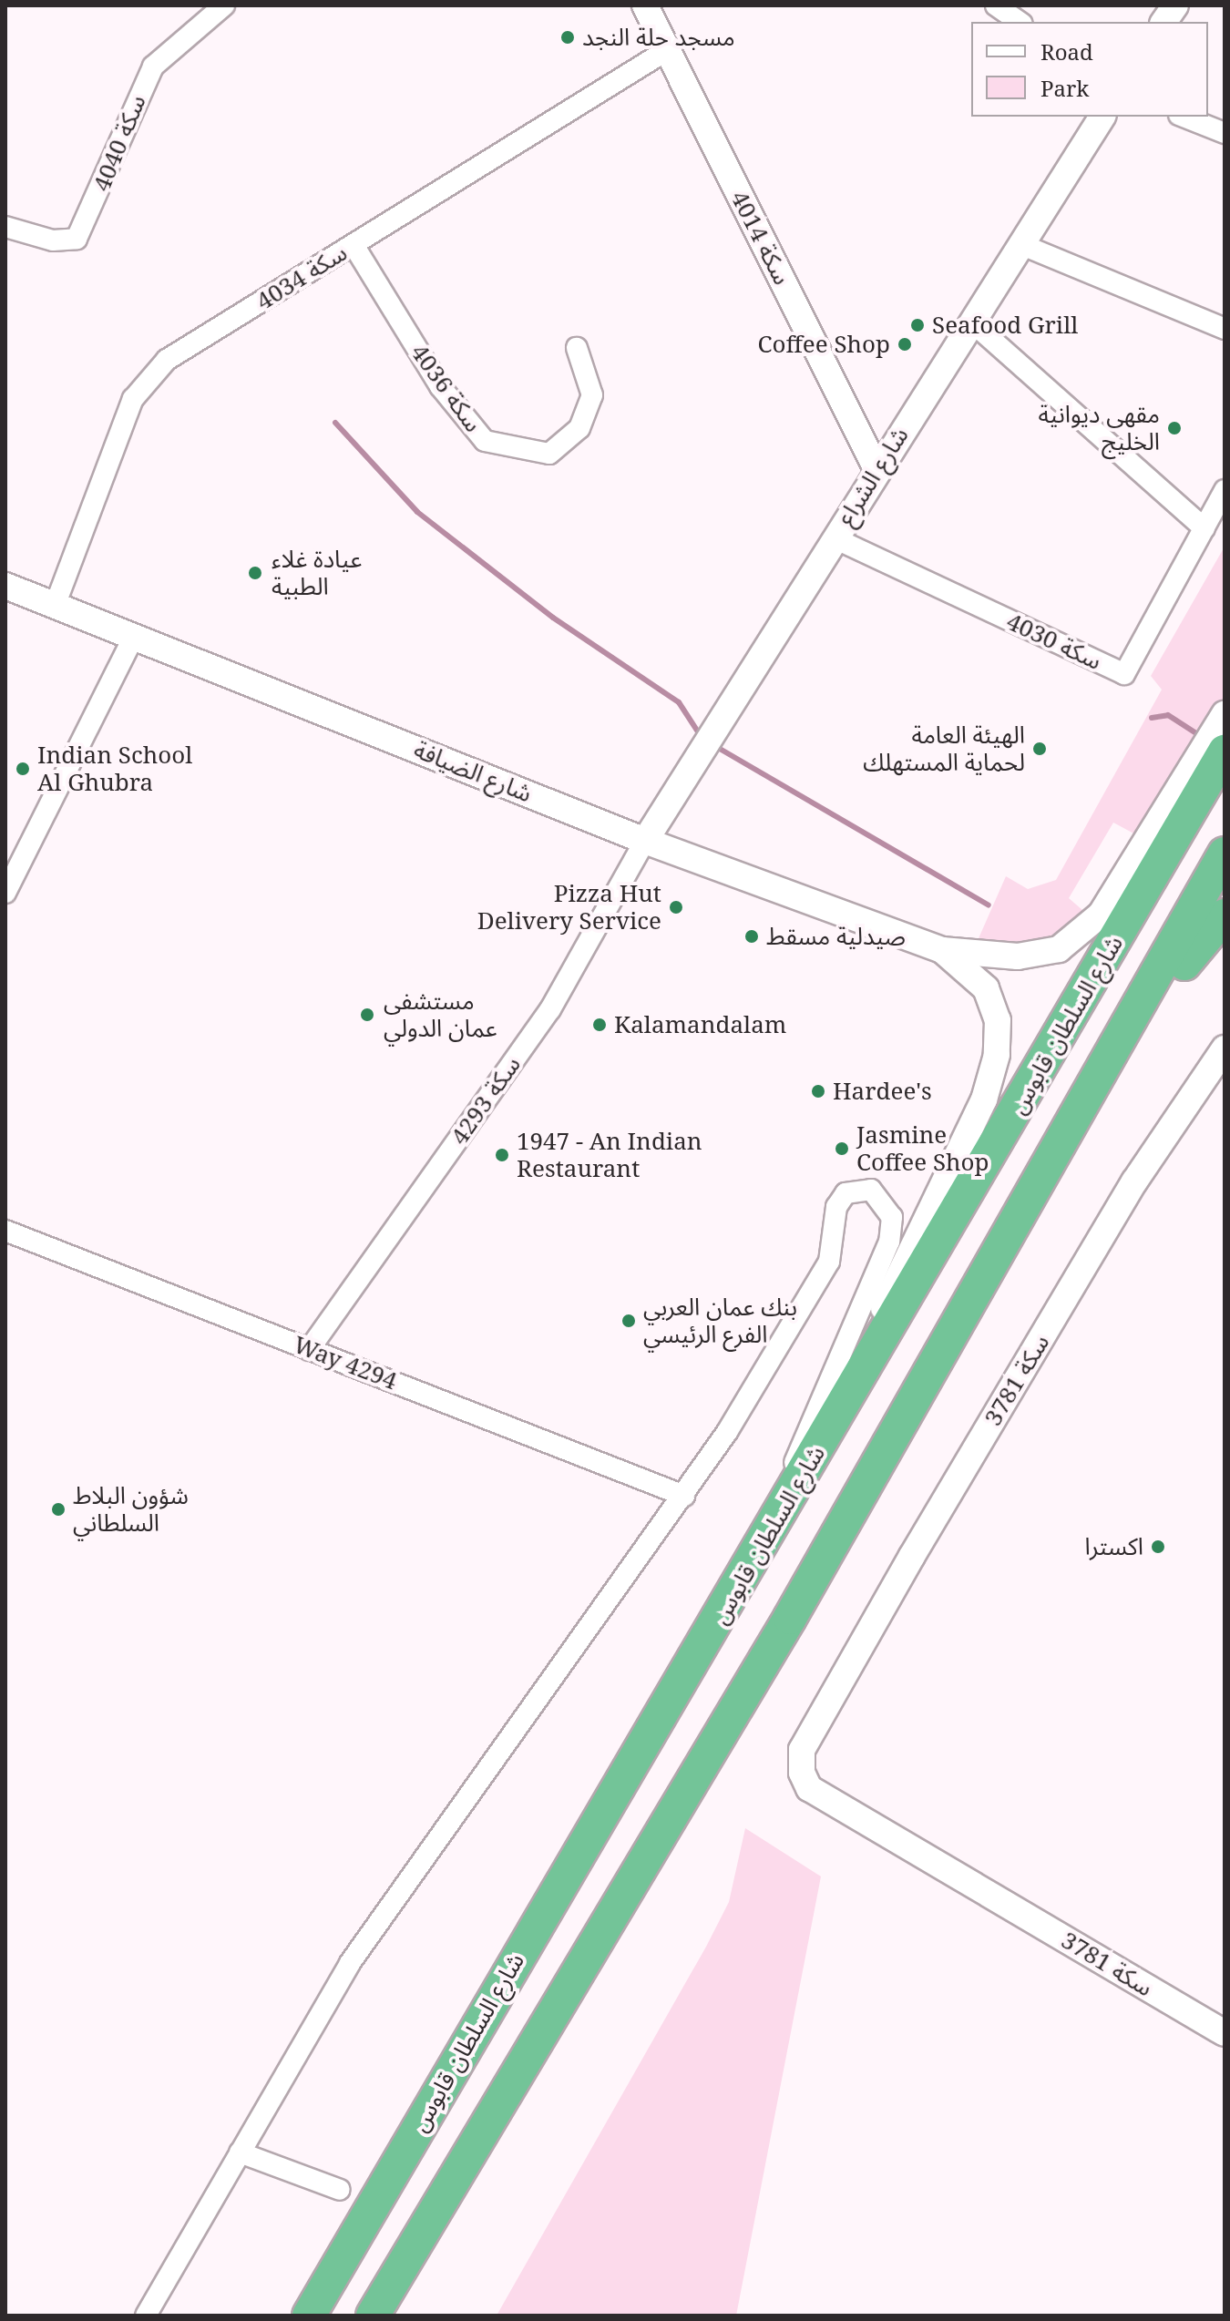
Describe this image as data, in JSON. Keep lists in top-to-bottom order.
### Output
{
  "streets": {
    "highway": ["شارع السلطان قابوس"],
    "street": [
      "سكة 4040",
      "سكة 4014",
      "سكة 4034",
      "سكة 4036",
      "شارع الشراع",
      "سكة 4030",
      "شارع الضيافة",
      "سكة 4293",
      "Way 4294",
      "سكة 3781"
    ]
  },
  "crossings": [
    ["سكة 4014", "سكة 4034"],
    ["سكة 4014", "شارع الشراع"],
    ["سكة 4034", "سكة 4036"],
    ["سكة 4034", "شارع الضيافة"],
    ["شارع الشراع", "سكة 4030"],
    ["شارع الشراع", "شارع الضيافة"],
    ["شارع الشراع", "سكة 4293"],
    ["شارع الضيافة", "سكة 4293"],
    ["سكة 4293", "Way 4294"]
  ],
  "places": [
    "مسجد حلة النجد",
    "Seafood Grill",
    "Coffee Shop",
    "مقهى ديوانية الخليج",
    "عيادة غلاء الطبية",
    "الهيئة العامة لحماية المستهلك",
    "Indian School Al Ghubra",
    "Pizza Hut Delivery Service",
    "صيدلية مسقط",
    "مستشفى عمان الدولي",
    "Kalamandalam",
    "Hardee's",
    "Jasmine Coffee Shop",
    "1947 - An Indian Restaurant",
    "بنك عمان العربي الفرع الرئيسي",
    "شؤون البلاط السلطاني",
    "اكسترا"
  ],
  "legend": ["Road", "Park"]
}
